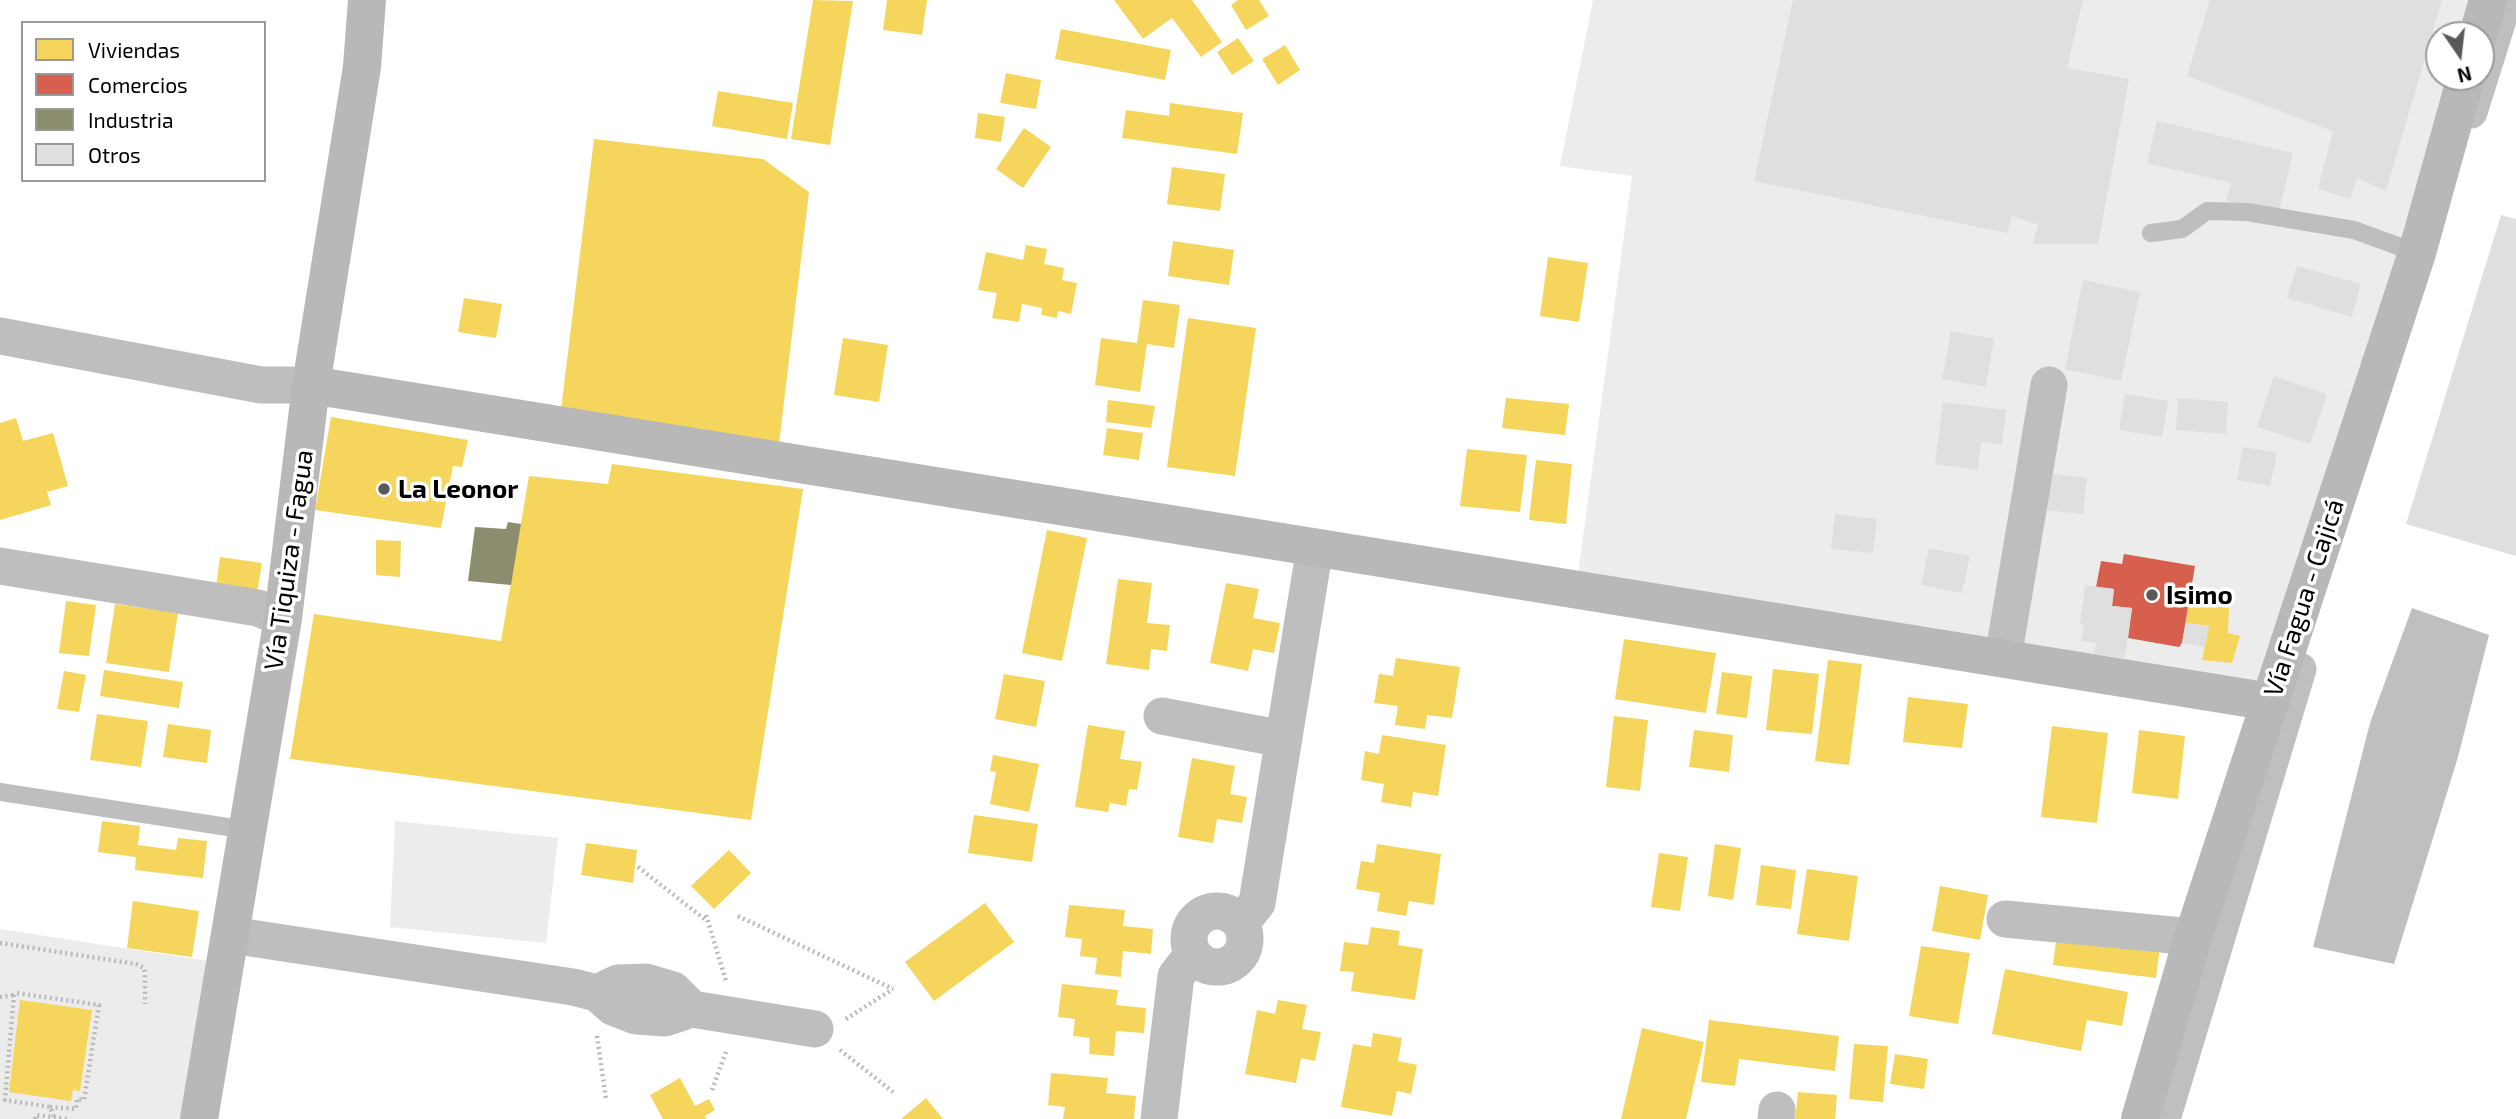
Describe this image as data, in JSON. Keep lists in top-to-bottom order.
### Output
{
  "streets": {
    "street": ["Vía Tiquiza - Fagua", "Vía Fagua - Cajicá"]
  },
  "places": ["La Leonor", "Isimo"],
  "legend": [
    "Viviendas",
    "Comercios",
    "Industria",
    "Otros"
  ],
  "north": "bottom"
}
